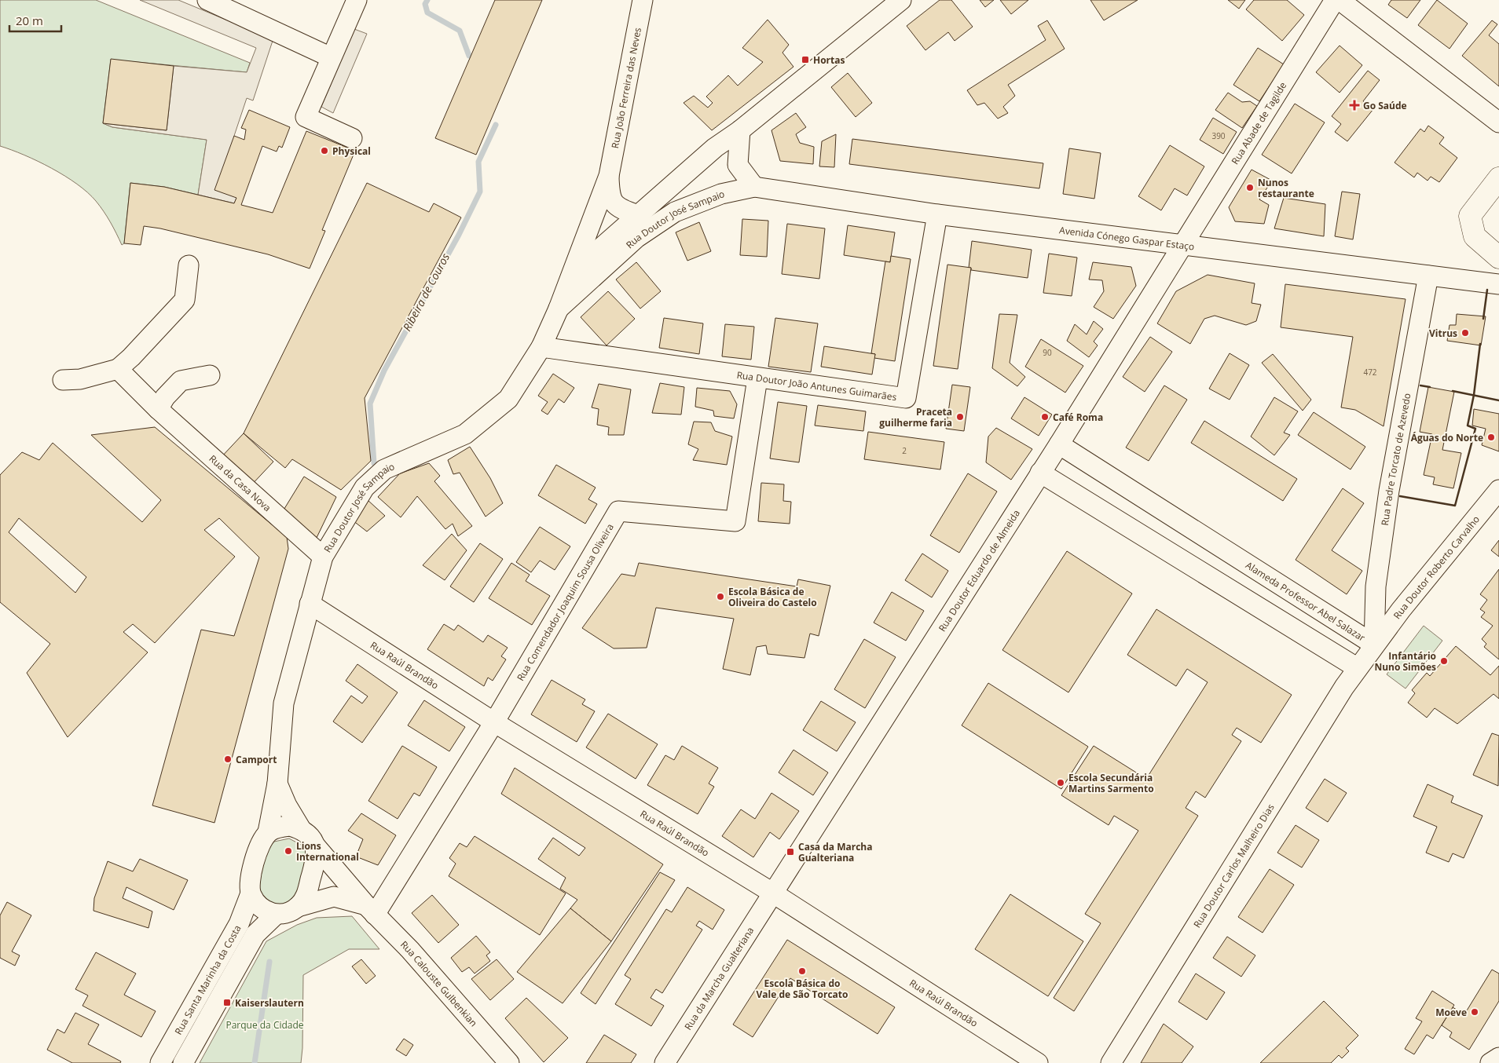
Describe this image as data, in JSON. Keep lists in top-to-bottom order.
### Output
{
  "streets": {
    "street": [
      "Rua João Ferreira das Neves",
      "Rua Abade de Tagilde",
      "Rua Doutor José Sampaio",
      "Avenida Cónego Gaspar Estaço",
      "Rua Doutor João Antunes Guimarães",
      "Rua Padre Torcato de Azevedo",
      "Rua da Casa Nova",
      "Rua Doutor Roberto Carvalho",
      "Rua Doutor Eduardo de Almeida",
      "Rua Comendador Joaquim Sousa Oliveira",
      "Alameda Professor Abel Salazar",
      "Rua Raúl Brandão",
      "Rua Doutor Carlos Malheiro Dias",
      "Rua da Marcha Gualteriana",
      "Rua Santa Marinha da Costa",
      "Rua Calouste Gulbenkian"
    ]
  },
  "crossings": [
    ["Rua João Ferreira das Neves", "Rua Doutor José Sampaio"],
    ["Rua Abade de Tagilde", "Avenida Cónego Gaspar Estaço"],
    ["Rua Abade de Tagilde", "Rua Doutor Eduardo de Almeida"],
    ["Rua Doutor José Sampaio", "Avenida Cónego Gaspar Estaço"],
    ["Rua Doutor José Sampaio", "Rua Doutor João Antunes Guimarães"],
    ["Rua Doutor José Sampaio", "Rua da Casa Nova"],
    ["Rua Doutor José Sampaio", "Rua Raúl Brandão"],
    ["Rua Doutor José Sampaio", "Rua Santa Marinha da Costa"],
    ["Rua Doutor José Sampaio", "Rua Calouste Gulbenkian"],
    ["Avenida Cónego Gaspar Estaço", "Rua Doutor João Antunes Guimarães"],
    ["Avenida Cónego Gaspar Estaço", "Rua Padre Torcato de Azevedo"],
    ["Avenida Cónego Gaspar Estaço", "Rua Doutor Eduardo de Almeida"],
    ["Rua Doutor João Antunes Guimarães", "Rua Comendador Joaquim Sousa Oliveira"],
    ["Rua Padre Torcato de Azevedo", "Rua Doutor Roberto Carvalho"],
    ["Rua Padre Torcato de Azevedo", "Alameda Professor Abel Salazar"],
    ["Rua Doutor Roberto Carvalho", "Alameda Professor Abel Salazar"],
    ["Rua Doutor Eduardo de Almeida", "Alameda Professor Abel Salazar"],
    ["Rua Doutor Eduardo de Almeida", "Rua Raúl Brandão"],
    ["Rua Doutor Eduardo de Almeida", "Rua da Marcha Gualteriana"],
    ["Rua Comendador Joaquim Sousa Oliveira", "Rua Raúl Brandão"],
    ["Rua Comendador Joaquim Sousa Oliveira", "Rua Calouste Gulbenkian"],
    ["Alameda Professor Abel Salazar", "Rua Doutor Carlos Malheiro Dias"],
    ["Rua Raúl Brandão", "Rua da Marcha Gualteriana"],
    ["Rua Santa Marinha da Costa", "Rua Calouste Gulbenkian"]
  ],
  "water": ["Ribeira de Couros"],
  "parks": ["Parque da Cidade"],
  "places": {
    "transit": ["Hortas", "Casa da Marcha Gualteriana", "Kaiserslautern"],
    "health": ["Go Saúde"],
    "other": [
      "Physical",
      "Nunos restaurante",
      "Vitrus",
      "Praceta guilherme faria",
      "Café Roma",
      "Águas do Norte",
      "Escola Básica de Oliveira do Castelo",
      "Infantário Nuno Simões",
      "Camport",
      "Escola Secundária Martins Sarmento",
      "Lions International",
      "Escola Básica do Vale de São Torcato",
      "Moeve"
    ]
  },
  "house_numbers": [
    "390",
    "90",
    "472",
    "2"
  ],
  "scale_bar": "20 m"
}
